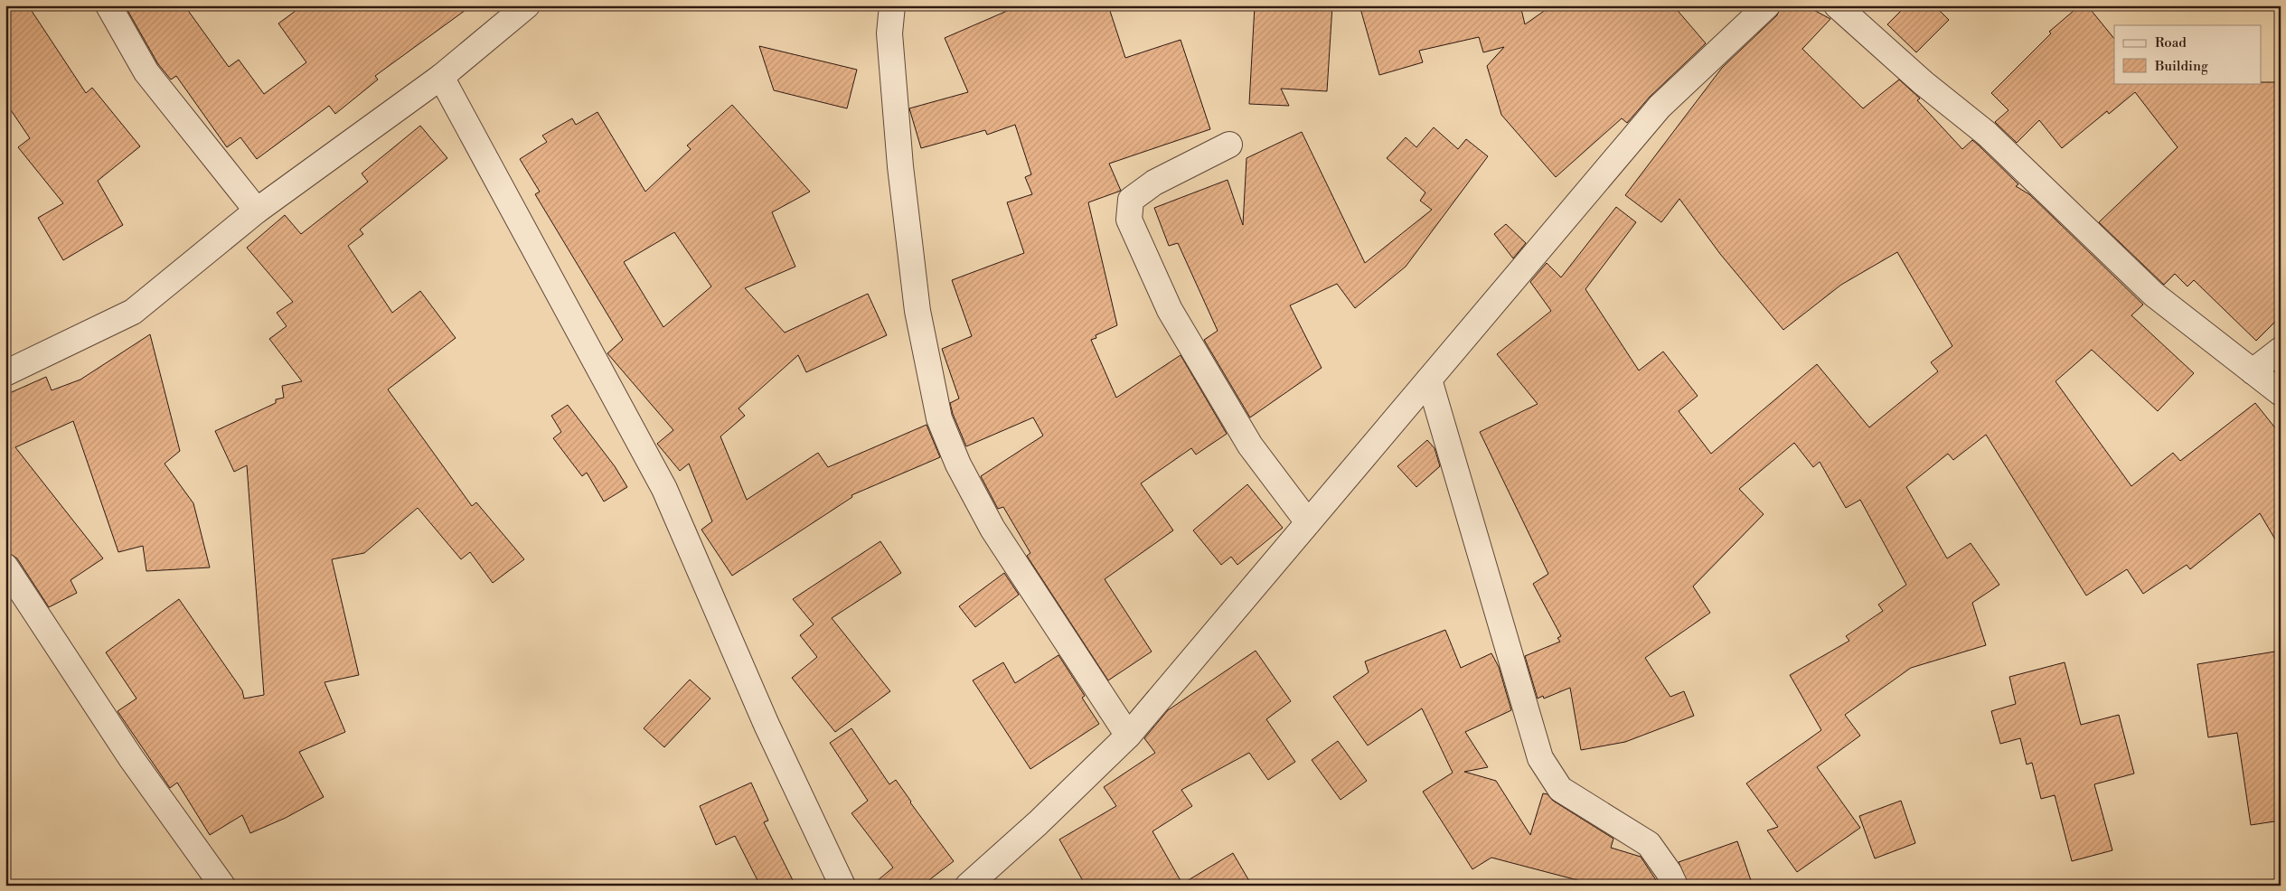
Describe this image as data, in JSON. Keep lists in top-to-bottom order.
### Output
{
  "legend": ["Road", "Building"]
}
